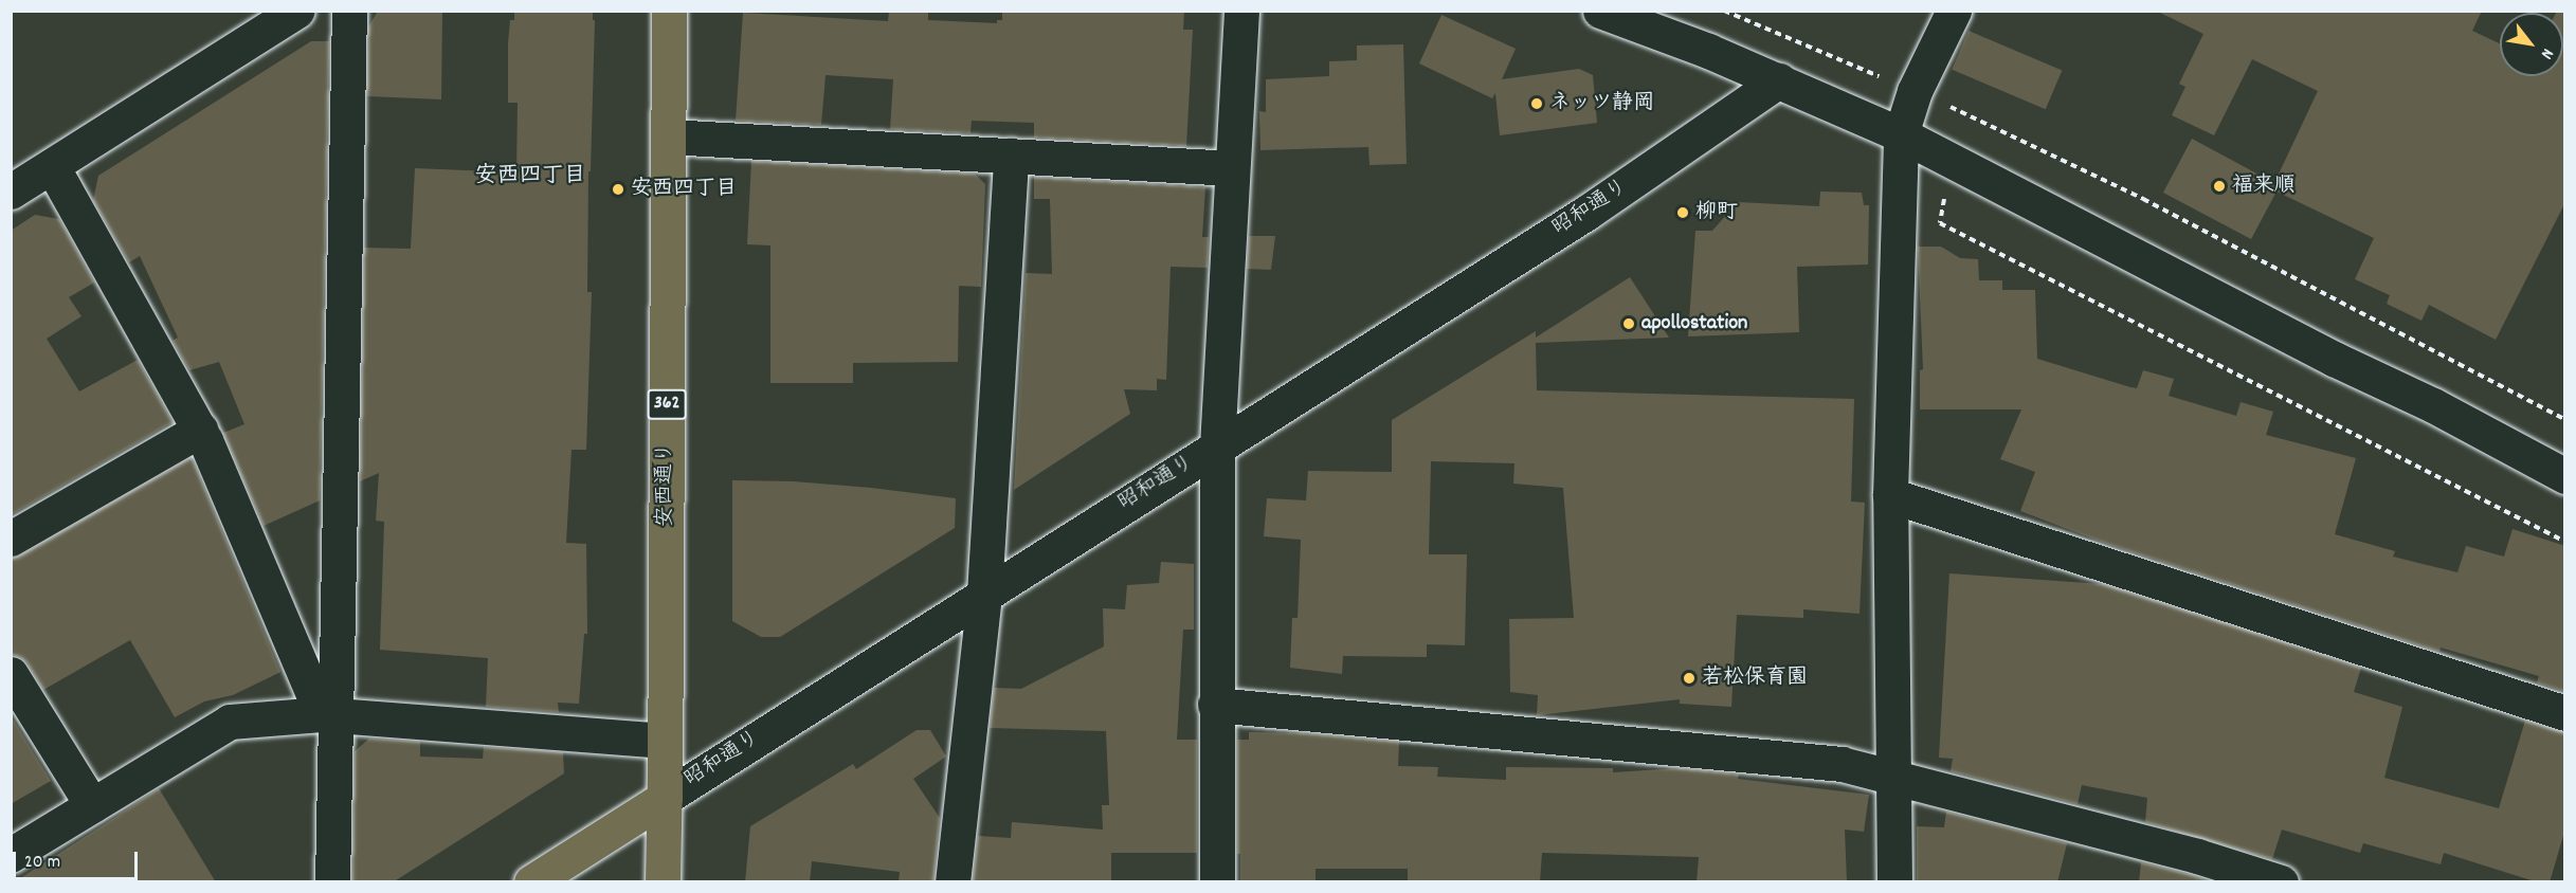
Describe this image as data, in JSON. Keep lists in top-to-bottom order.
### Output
{
  "streets": {
    "main road": ["昭和通り"]
  },
  "districts": ["安西四丁目"],
  "places": [
    "ネッツ静岡",
    "福来順",
    "安西四丁目",
    "柳町",
    "apollostation",
    "若松保育園"
  ],
  "scale_bar": "20 m",
  "north": "bottom right"
}
